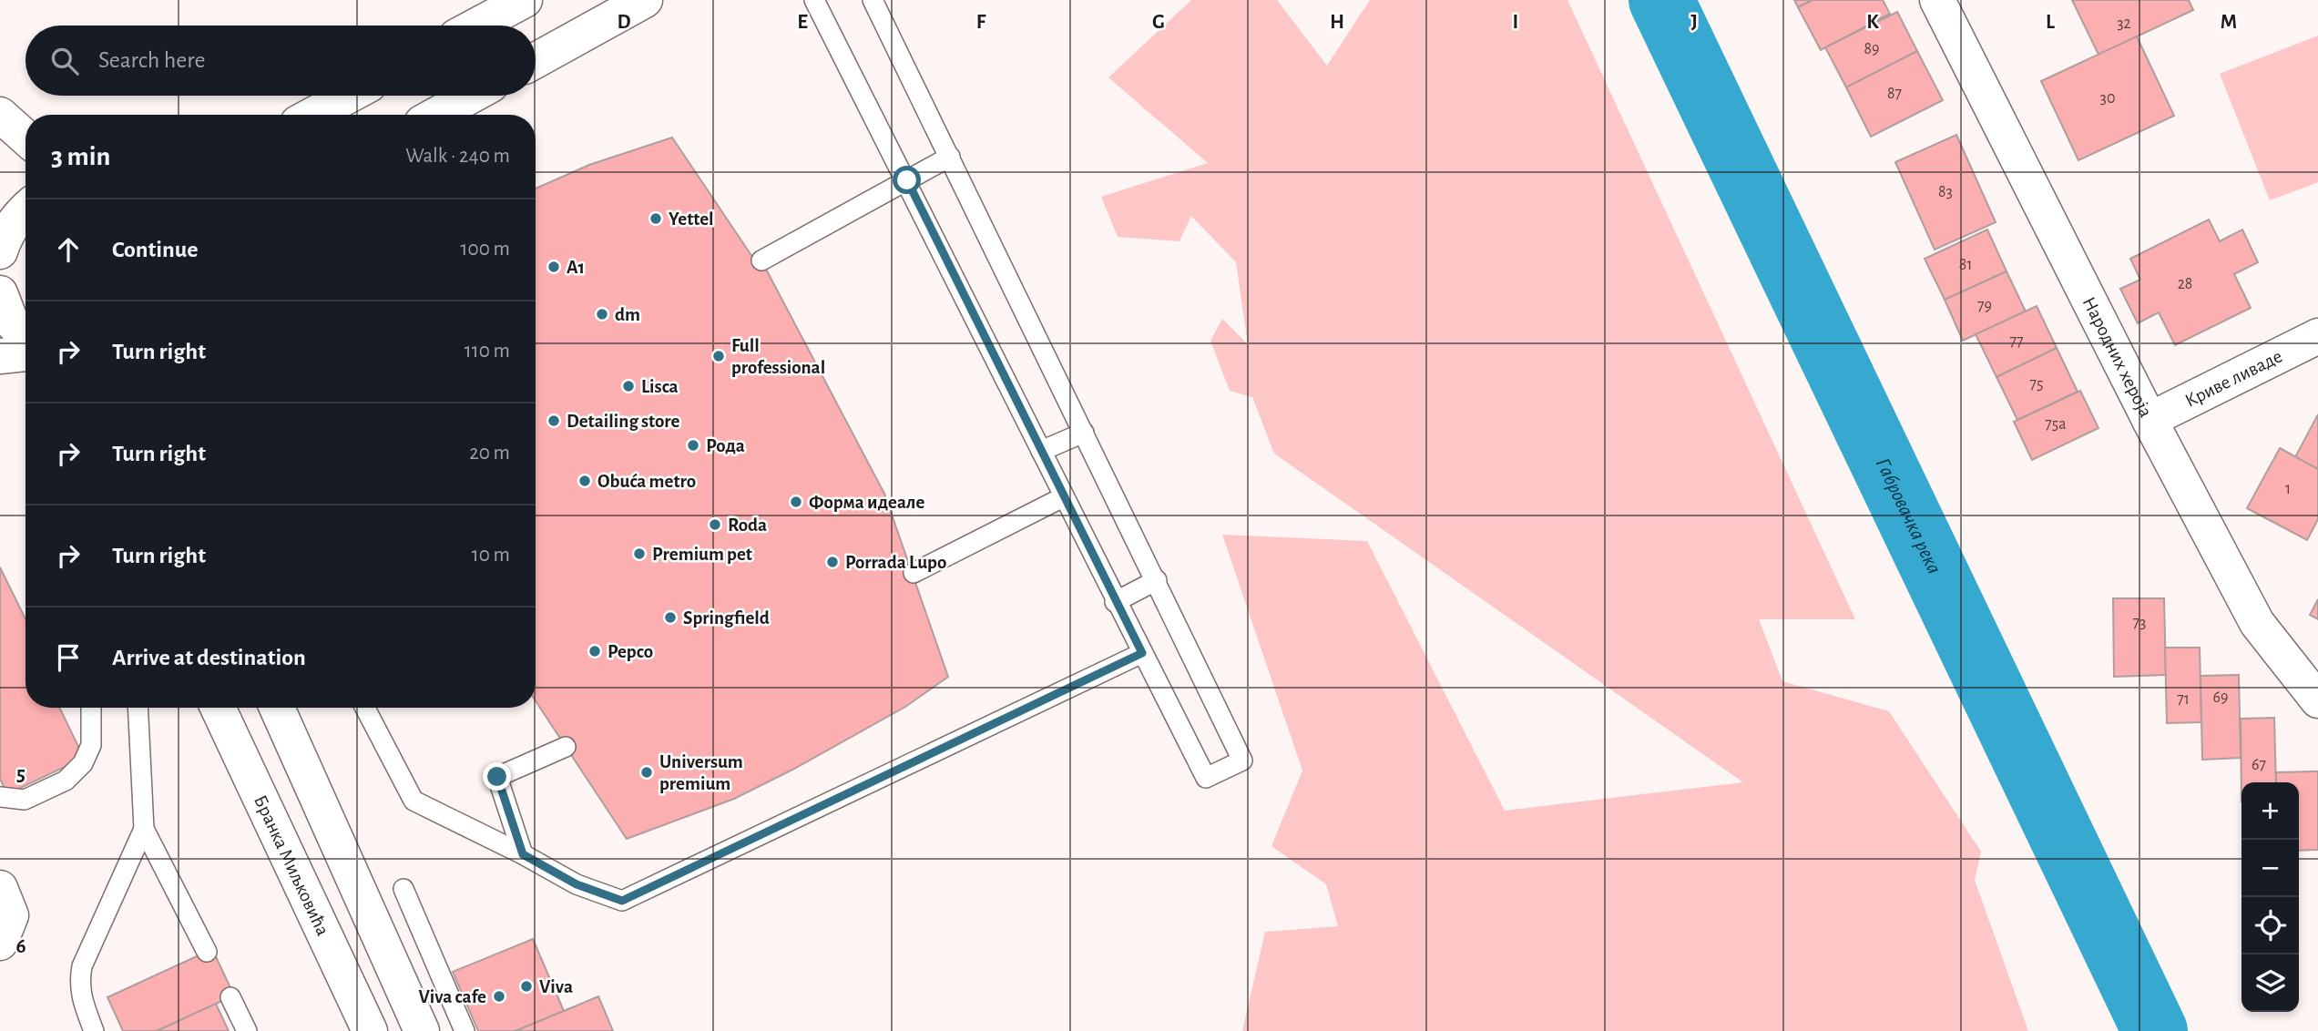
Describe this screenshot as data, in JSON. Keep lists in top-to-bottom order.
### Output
{
  "streets": {
    "street": ["Народних хероја", "Криве ливаде", "Бранка Миљковића"]
  },
  "crossings": [
    ["Народних хероја", "Криве ливаде"]
  ],
  "water": ["Габровачка река"],
  "places": [
    "Yettel",
    "A1",
    "dm",
    "Full professional",
    "Lisca",
    "Detailing store",
    "Рода",
    "Obuća metro",
    "Форма идеале",
    "Roda",
    "Premium pet",
    "Porrada Lupo",
    "Springfield",
    "Pepco",
    "Universum premium",
    "Viva",
    "Viva cafe"
  ],
  "house_numbers": [
    "32",
    "89",
    "87",
    "30",
    "83",
    "81",
    "28",
    "79",
    "77",
    "75",
    "75a",
    "1",
    "73",
    "69",
    "71",
    "67"
  ],
  "page": {
    "search": "Search here",
    "heading": ["3 min", "Walk · 240 m"],
    "list": [
      ["Continue", "100 m"],
      ["Turn right", "110 m"],
      ["Turn right", "20 m"],
      ["Turn right", "10 m"],
      "Arrive at destination"
    ],
    "map_buttons": ["+", "−"]
  },
  "grid": {
    "columns": [
      "D",
      "E",
      "F",
      "G",
      "H",
      "I",
      "J",
      "K",
      "L",
      "M"
    ],
    "rows": ["5", "6"]
  }
}
